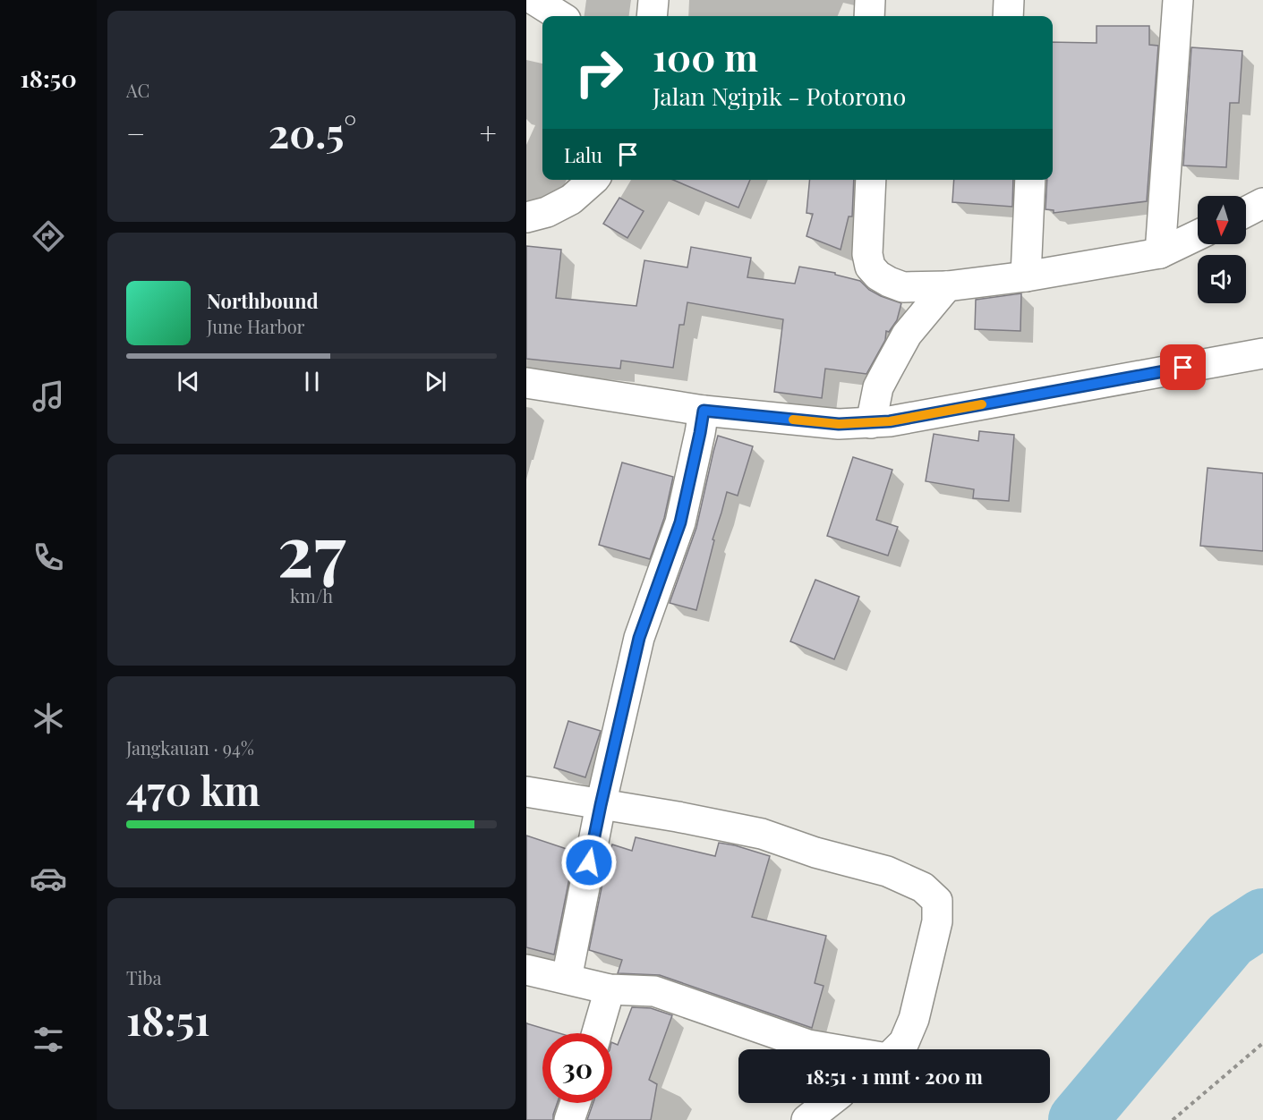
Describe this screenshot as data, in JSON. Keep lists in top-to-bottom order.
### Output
{
  "north": "bottom",
  "page": {
    "tabs": "18:50",
    "tile": [
      "AC",
      ["27", "km/h"],
      ["Jangkauan · 94%", "470 km"],
      ["Tiba", "18:51"]
    ],
    "turn": ["100 m", "Jalan Ngipik - Potorono"],
    "heat": ["−", "20.5°", "+"],
    "then": "Lalu",
    "song": ["Northbound", "June Harbor"],
    "limit": "30",
    "trip": "18:51 · 1 mnt · 200 m"
  }
}
